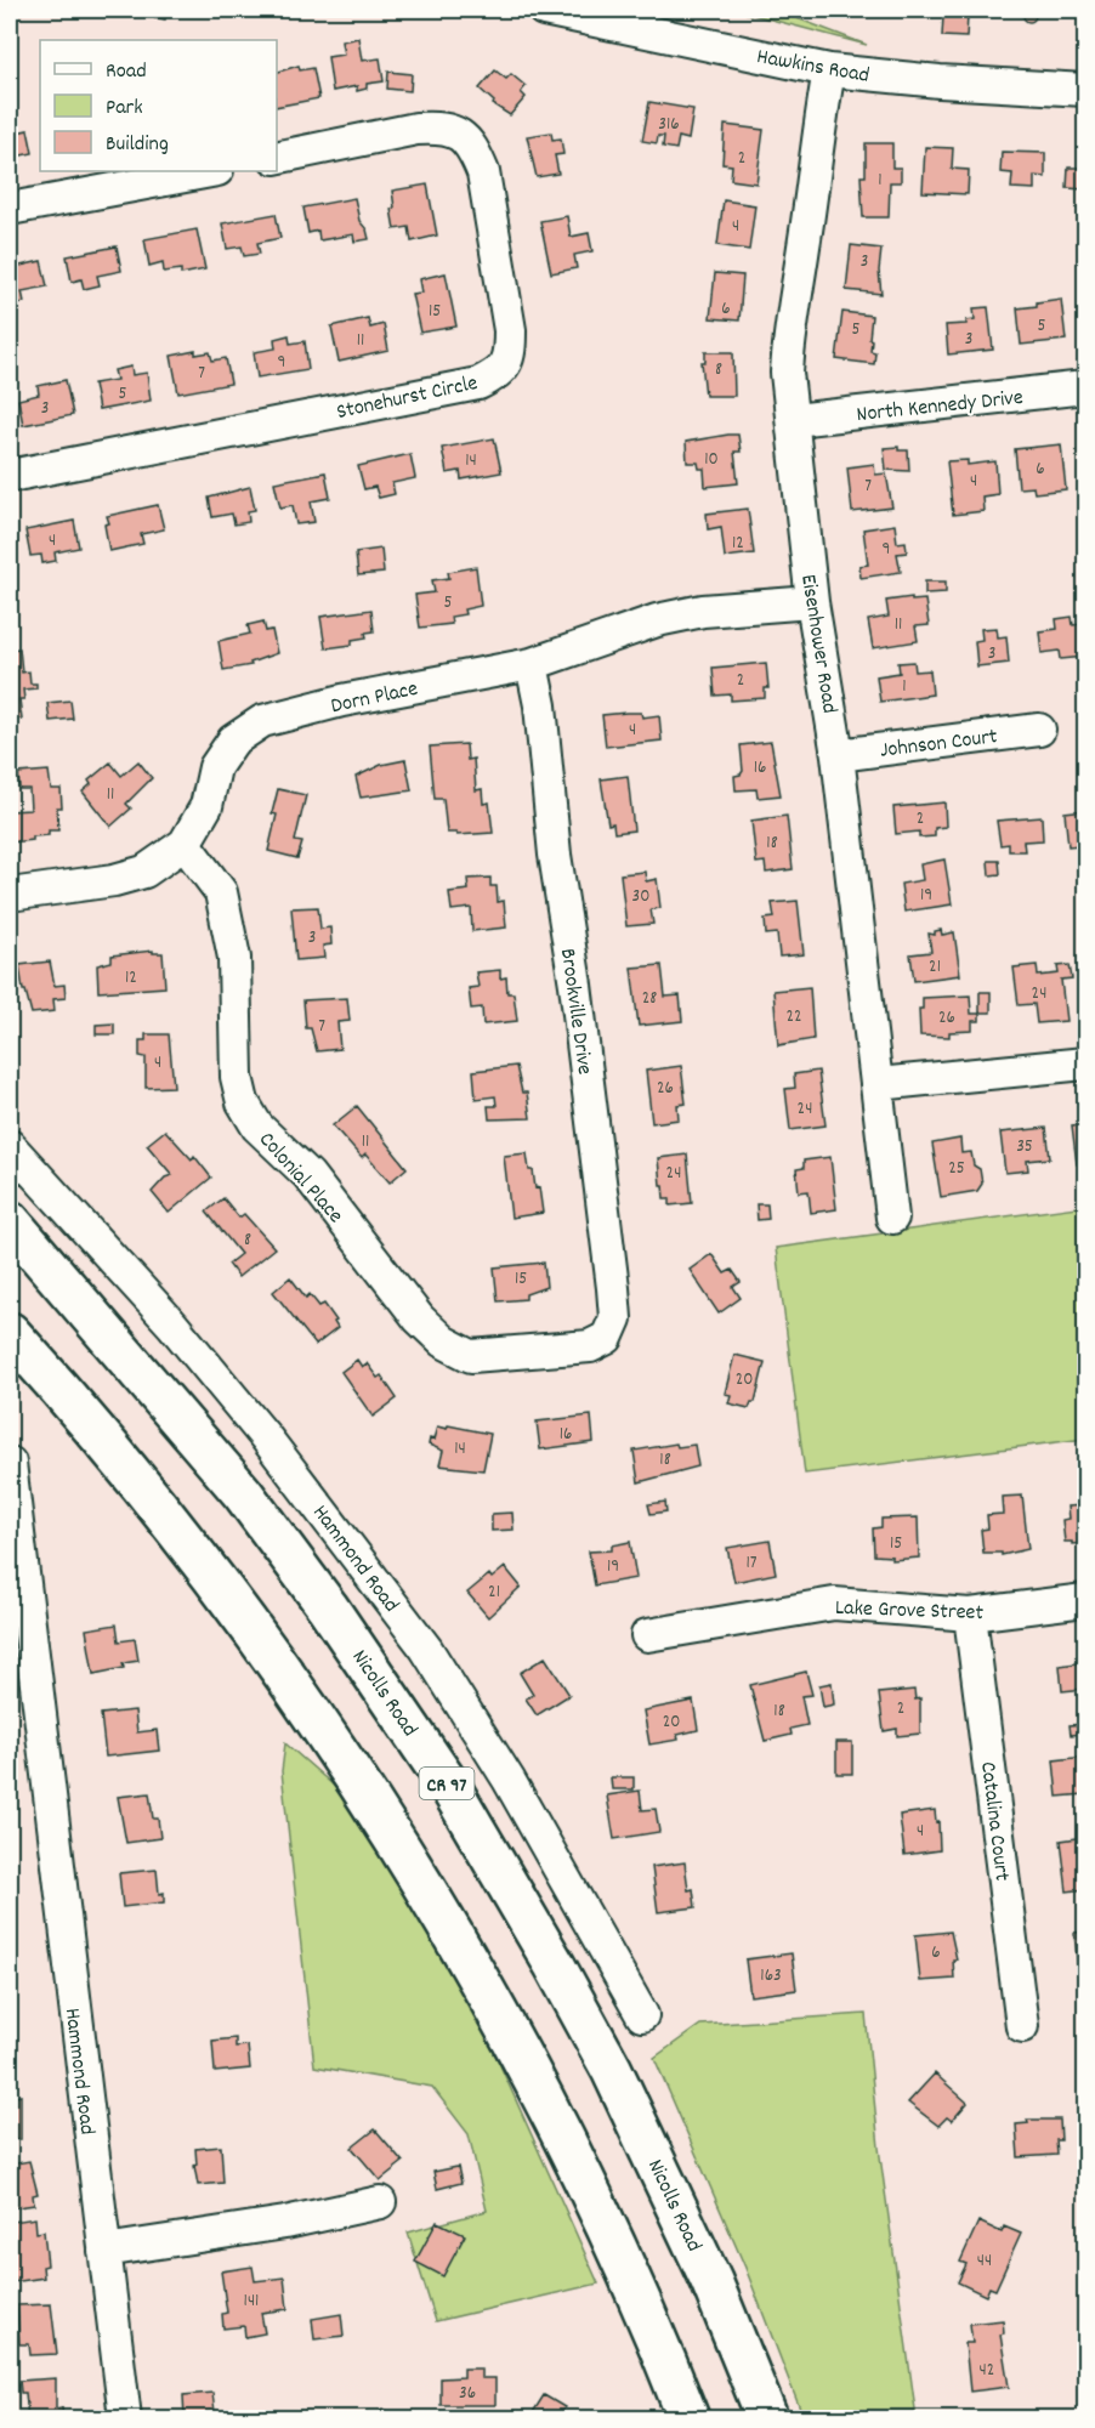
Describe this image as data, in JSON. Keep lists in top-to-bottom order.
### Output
{
  "streets": {
    "highway": ["Nicolls Road", "CR 97"],
    "street": [
      "Hawkins Road",
      "Stonehurst Circle",
      "North Kennedy Drive",
      "Eisenhower Road",
      "Dorn Place",
      "Johnson Court",
      "Brookville Drive",
      "Colonial Place",
      "Hammond Road",
      "Lake Grove Street",
      "Catalina Court"
    ]
  },
  "crossings": [
    ["Hawkins Road", "Eisenhower Road"],
    ["North Kennedy Drive", "Eisenhower Road"],
    ["Eisenhower Road", "Dorn Place"],
    ["Eisenhower Road", "Johnson Court"],
    ["Dorn Place", "Brookville Drive"],
    ["Dorn Place", "Colonial Place"],
    ["Brookville Drive", "Colonial Place"],
    ["Lake Grove Street", "Catalina Court"]
  ],
  "house_numbers": [
    "316",
    "2",
    "1",
    "4",
    "3",
    "6",
    "15",
    "5",
    "5",
    "3",
    "11",
    "9",
    "8",
    "7",
    "5",
    "3",
    "10",
    "14",
    "6",
    "4",
    "7",
    "4",
    "12",
    "9",
    "5",
    "11",
    "3",
    "2",
    "1",
    "4",
    "16",
    "11",
    "2",
    "18",
    "19",
    "30",
    "3",
    "21",
    "12",
    "24",
    "28",
    "22",
    "26",
    "7",
    "4",
    "26",
    "24",
    "11",
    "35",
    "25",
    "24",
    "8",
    "15",
    "20",
    "16",
    "14",
    "18",
    "15",
    "17",
    "19",
    "21",
    "2",
    "18",
    "20",
    "4",
    "6",
    "163",
    "44",
    "141",
    "42",
    "36"
  ],
  "legend": ["Road", "Park", "Building"]
}
